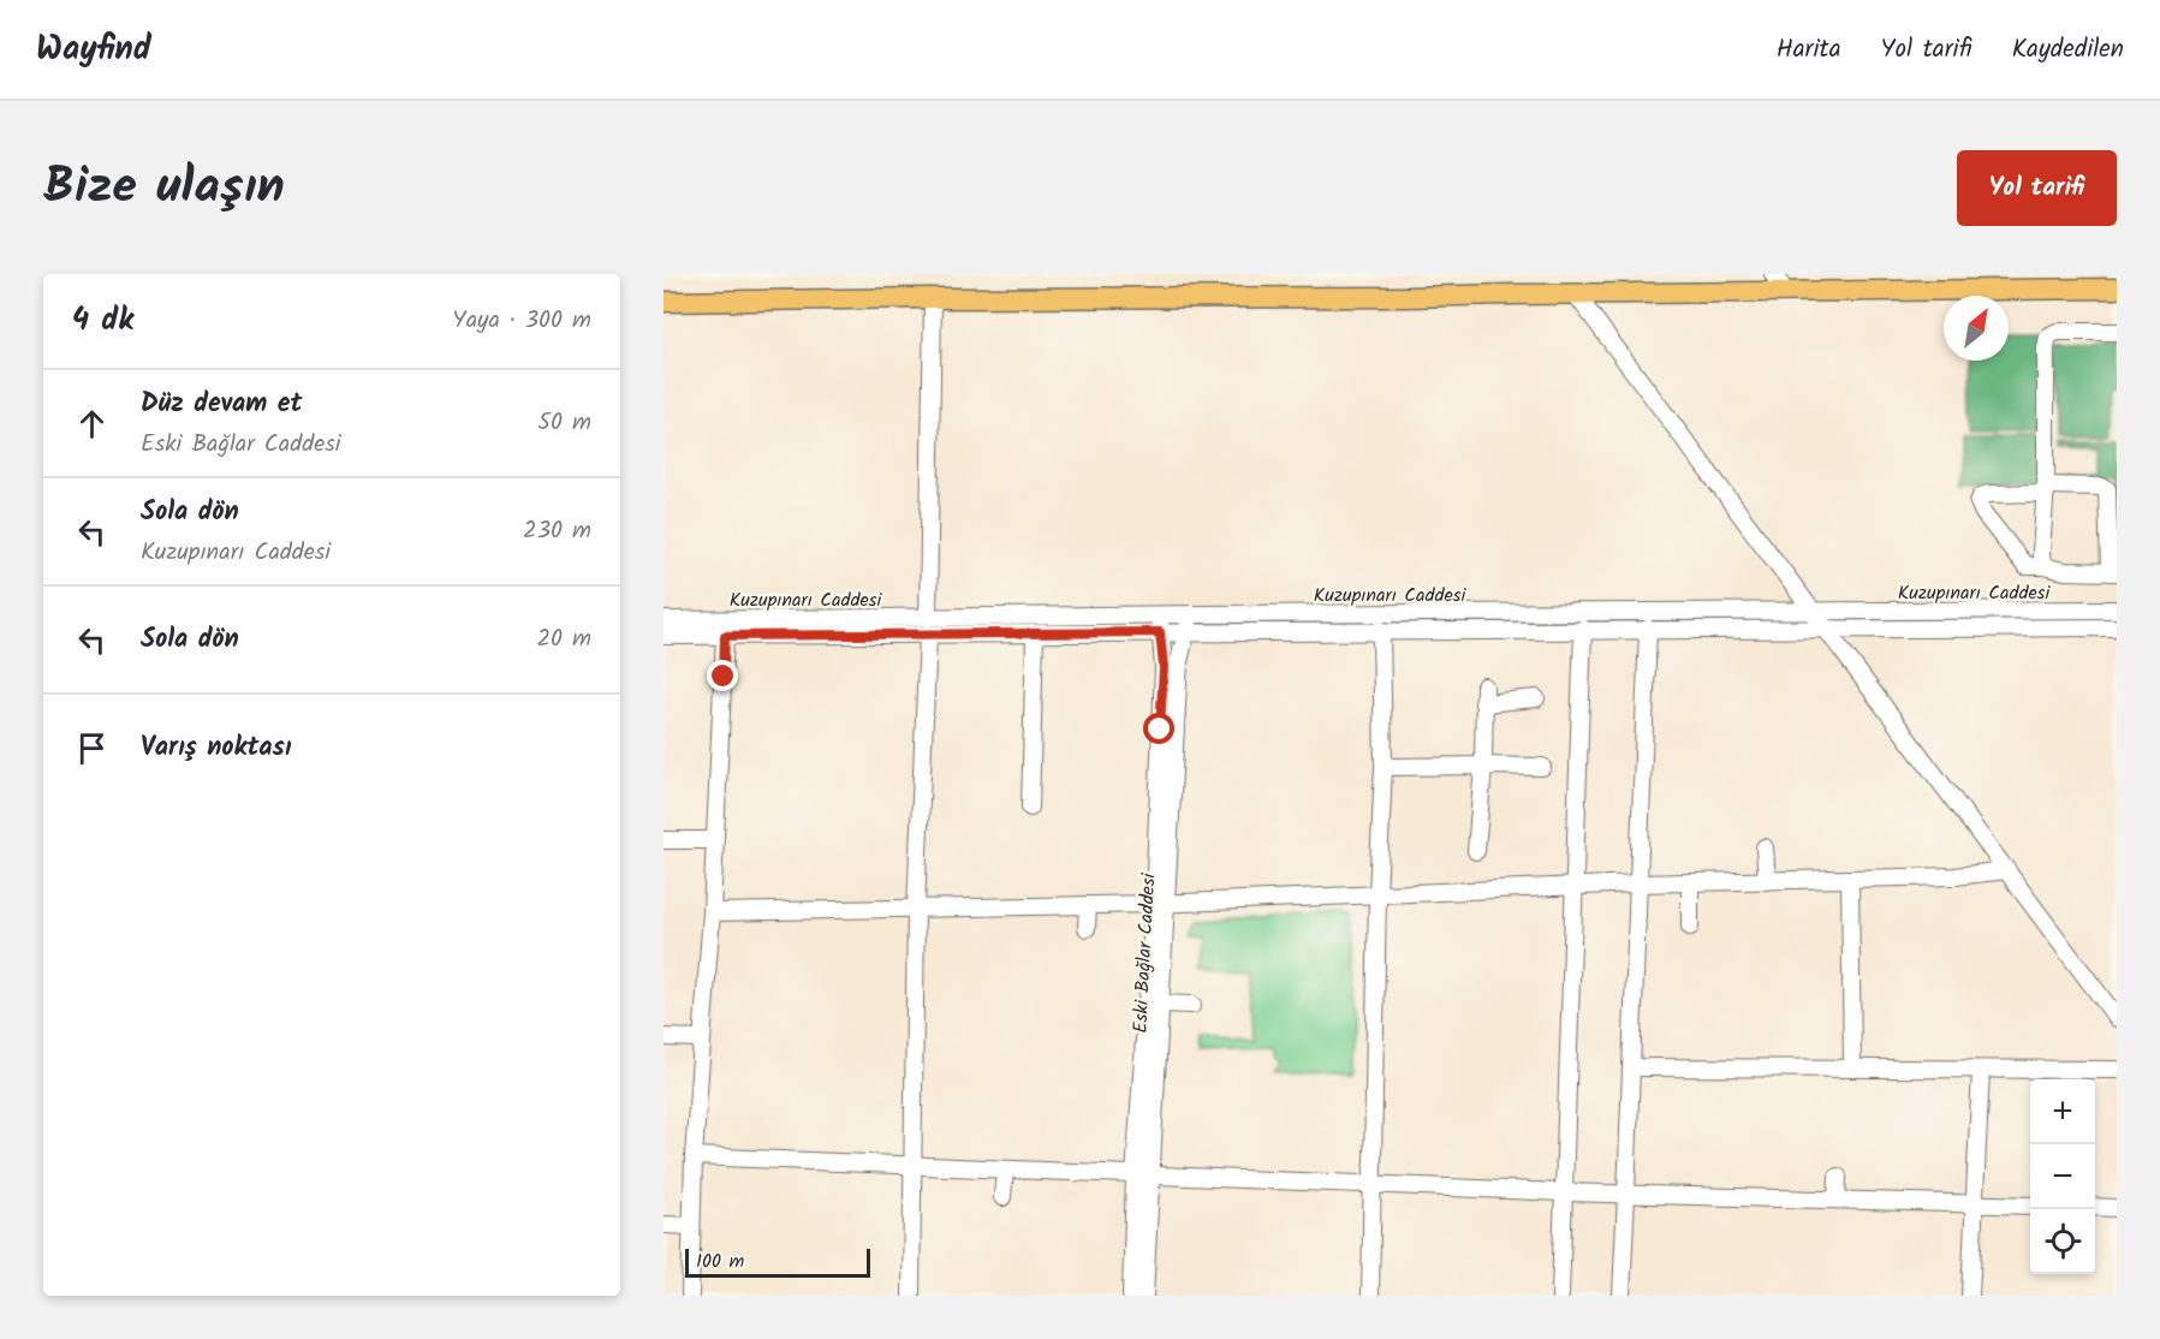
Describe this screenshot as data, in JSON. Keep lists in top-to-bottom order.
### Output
{
  "streets": {
    "street": ["Kuzupınarı Caddesi", "Eski Bağlar Caddesi"]
  },
  "crossings": [
    ["Kuzupınarı Caddesi", "Eski Bağlar Caddesi"]
  ],
  "scale_bar": "100 m",
  "north": "top right",
  "page": {
    "header": "Wayfind",
    "nav": ["Harita", "Yol tarifi", "Kaydedilen"],
    "title": "Bize ulaşın",
    "buttons": "Yol tarifi",
    "heading": ["4 dk", "Yaya · 300 m"],
    "list": [
      ["Düz devam et", "Eski Bağlar Caddesi", "50 m"],
      ["Sola dön", "Kuzupınarı Caddesi", "230 m"],
      ["Sola dön", "20 m"],
      "Varış noktası"
    ],
    "map_buttons": ["+", "−"],
    "scale": "100 m"
  }
}
